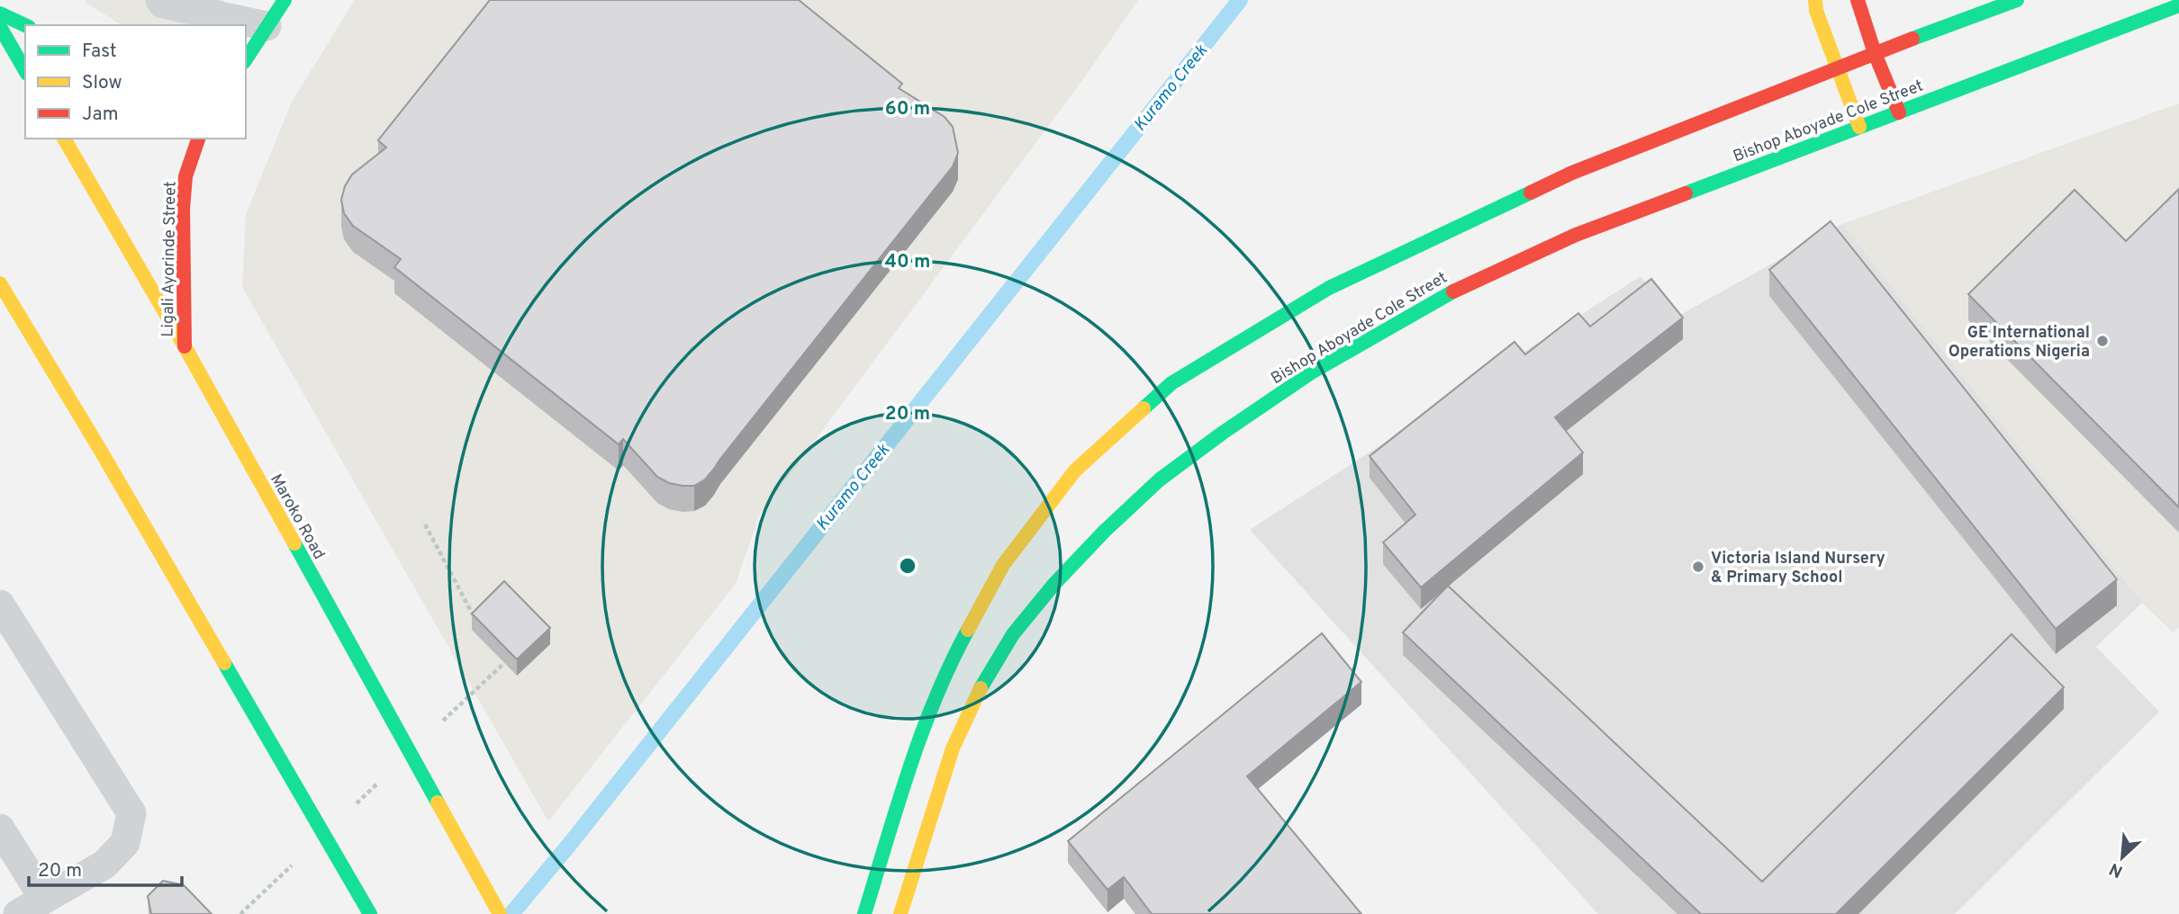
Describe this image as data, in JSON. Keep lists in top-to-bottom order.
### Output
{
  "streets": {
    "main road": ["Bishop Aboyade Cole Street", "Ligali Ayorinde Street", "Maroko Road"]
  },
  "crossings": [
    ["Ligali Ayorinde Street", "Maroko Road"]
  ],
  "water": ["Kuramo Creek"],
  "places": ["GE International Operations Nigeria", "Victoria Island Nursery & Primary School"],
  "legend": ["Fast", "Slow", "Jam"],
  "scale_bar": "20 m",
  "north": "bottom left",
  "rings": ["60 m", "40 m", "20 m"]
}
